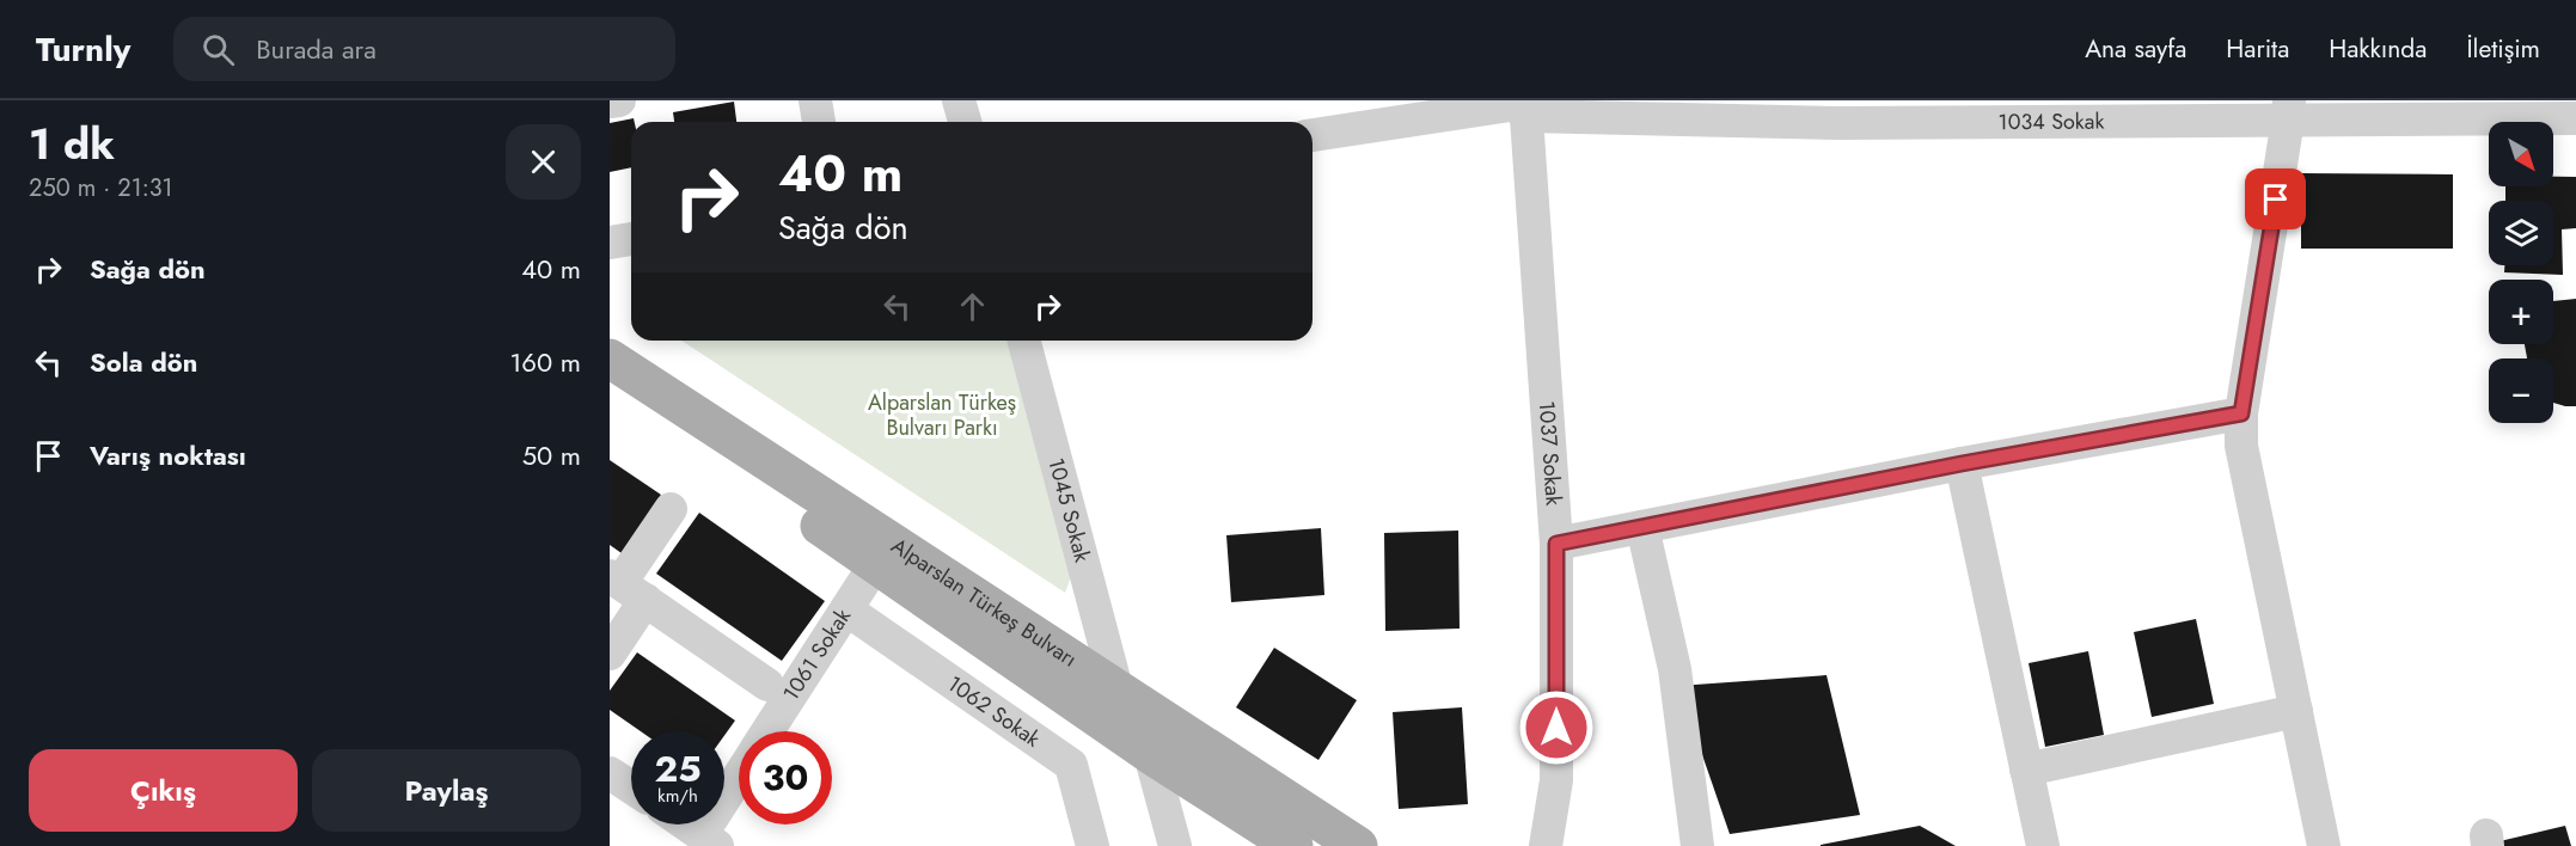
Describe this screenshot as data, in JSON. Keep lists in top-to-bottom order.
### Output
{
  "streets": {
    "main road": ["Alparslan Türkeş Bulvarı"],
    "street": [
      "1034 Sokak",
      "1037 Sokak",
      "1045 Sokak",
      "1061 Sokak",
      "1062 Sokak"
    ]
  },
  "crossings": [
    ["1034 Sokak", "1037 Sokak"],
    ["1045 Sokak", "Alparslan Türkeş Bulvarı"],
    ["Alparslan Türkeş Bulvarı", "1061 Sokak"],
    ["1061 Sokak", "1062 Sokak"]
  ],
  "parks": ["Alparslan Türkeş Bulvarı Parkı"],
  "north": "bottom right",
  "page": {
    "header": "Turnly",
    "search": "Burada ara",
    "nav": [
      "Ana sayfa",
      "Harita",
      "Hakkında",
      "İletişim"
    ],
    "heading": ["1 dk", "250 m · 21:31"],
    "map_buttons": ["+", "−"],
    "turn": ["40 m", "Sağa dön"],
    "list": [
      {
        "name": "Sağa dön",
        "value": "40 m"
      },
      {
        "name": "Sola dön",
        "value": "160 m"
      },
      {
        "name": "Varış noktası",
        "value": "50 m"
      }
    ],
    "speed": "25 km/h",
    "limit": "30",
    "buttons": ["Çıkış", "Paylaş"]
  }
}
